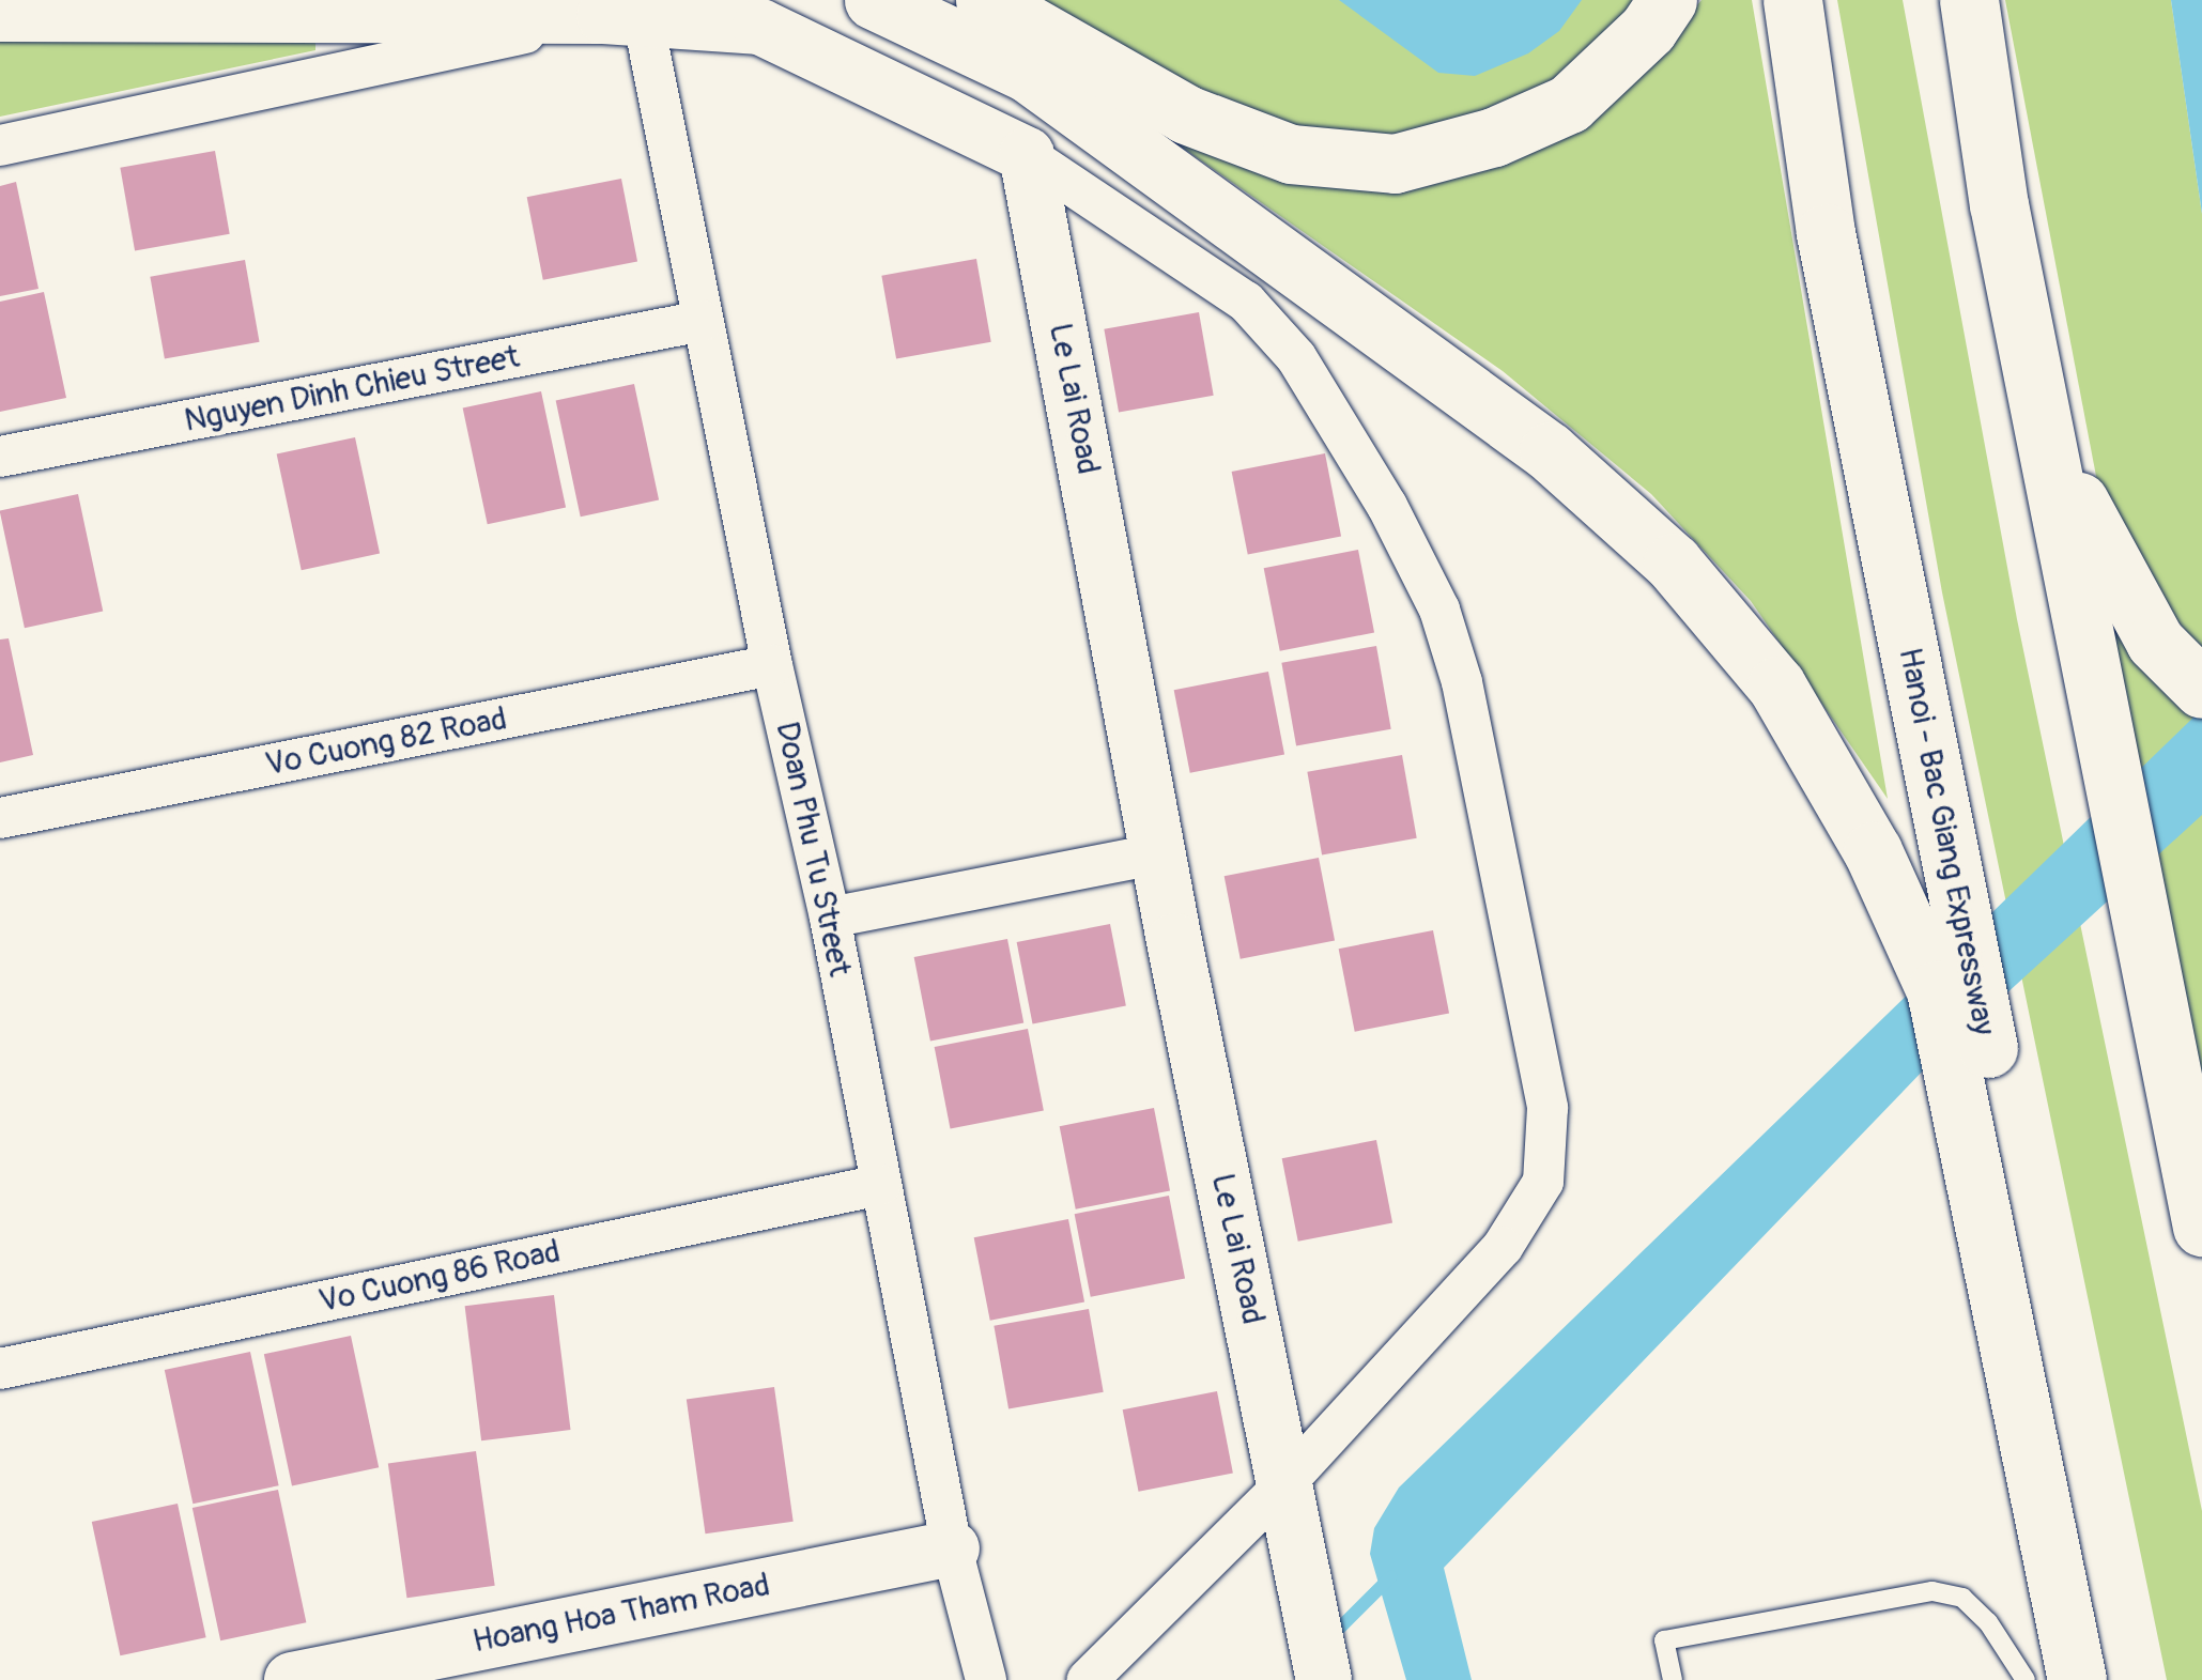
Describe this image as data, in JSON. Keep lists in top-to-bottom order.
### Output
{
  "streets": {
    "highway": ["Hanoi - Bac Giang Expressway"],
    "street": [
      "Nguyen Dinh Chieu Street",
      "Le Lai Road",
      "Vo Cuong 82 Road",
      "Doan Phu Tu Street",
      "Vo Cuong 86 Road",
      "Hoang Hoa Tham Road"
    ]
  },
  "crossings": [
    ["Nguyen Dinh Chieu Street", "Doan Phu Tu Street"],
    ["Vo Cuong 82 Road", "Doan Phu Tu Street"],
    ["Doan Phu Tu Street", "Vo Cuong 86 Road"],
    ["Doan Phu Tu Street", "Hoang Hoa Tham Road"]
  ]
}
